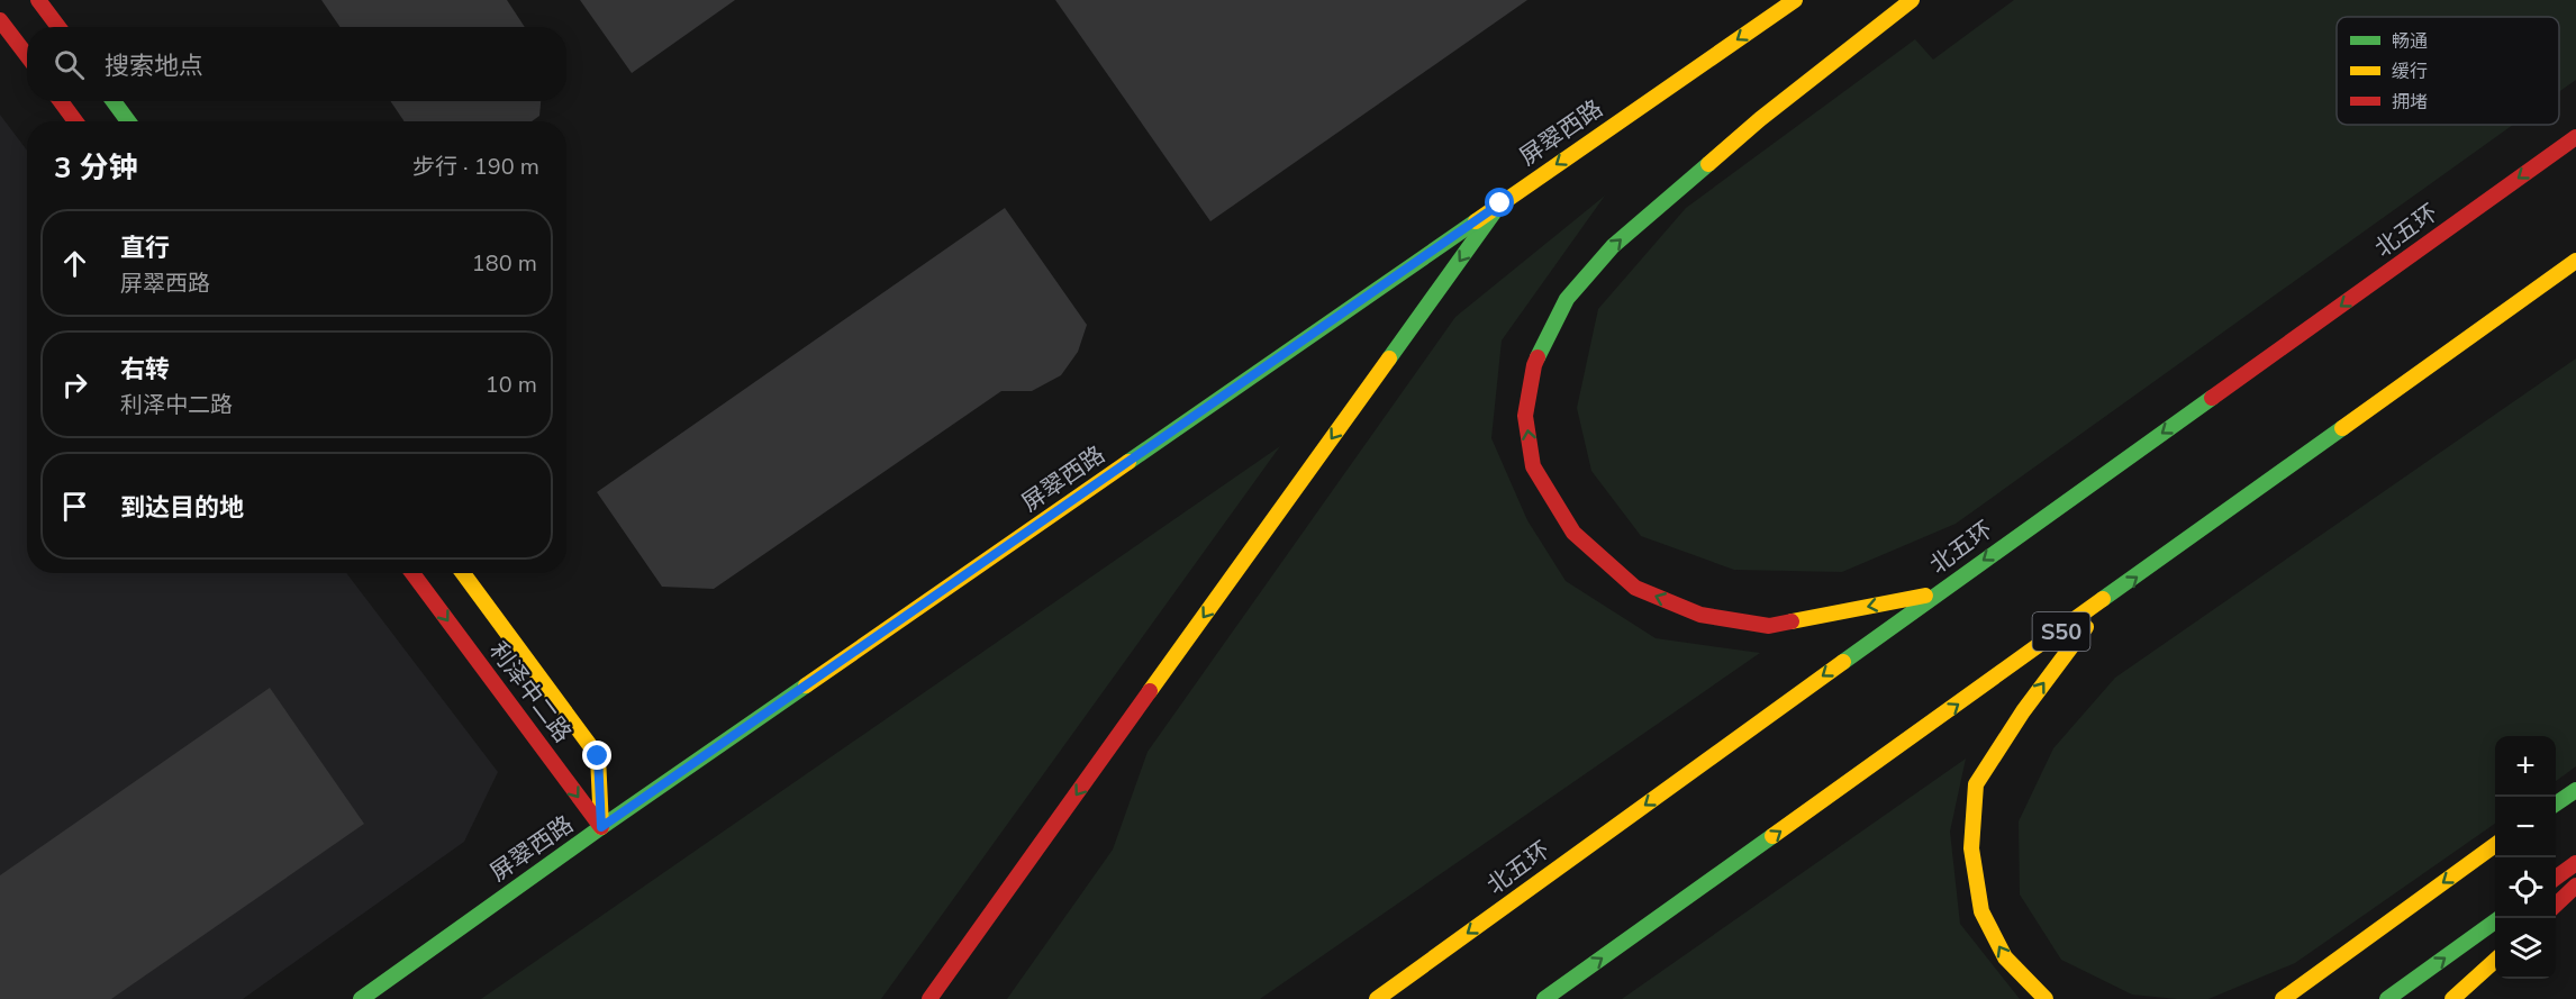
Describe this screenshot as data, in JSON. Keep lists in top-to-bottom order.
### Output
{
  "streets": {
    "main road": [
      "屏翠西路",
      "北五环",
      "S50",
      "利泽中二路"
    ]
  },
  "crossings": [
    ["屏翠西路", "利泽中二路"]
  ],
  "legend": ["畅通", "缓行", "拥堵"],
  "page": {
    "search": "搜索地点",
    "heading": ["3 分钟", "步行 · 190 m"],
    "list": [
      ["直行", "屏翠西路", "180 m"],
      ["右转", "利泽中二路", "10 m"],
      "到达目的地"
    ],
    "map_buttons": ["+", "−"]
  }
}
